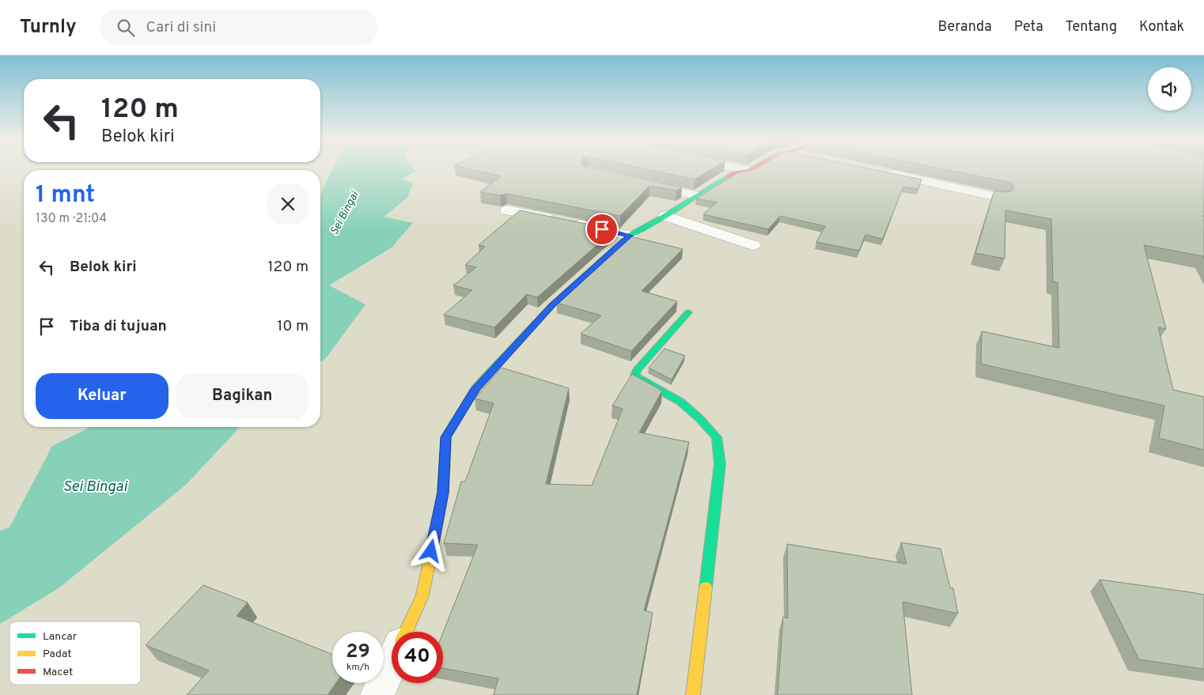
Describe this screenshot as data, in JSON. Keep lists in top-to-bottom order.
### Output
{
  "water": ["Sei Bingai"],
  "legend": ["Lancar", "Padat", "Macet"],
  "page": {
    "header": "Turnly",
    "search": "Cari di sini",
    "nav": [
      "Beranda",
      "Peta",
      "Tentang",
      "Kontak"
    ],
    "turn": ["120 m", "Belok kiri"],
    "heading": ["1 mnt", "130 m · 21:04"],
    "list": [
      {
        "name": "Belok kiri",
        "value": "120 m"
      },
      {
        "name": "Tiba di tujuan",
        "value": "10 m"
      }
    ],
    "buttons": ["Keluar", "Bagikan"],
    "speed": "29 km/h",
    "limit": "40"
  }
}
